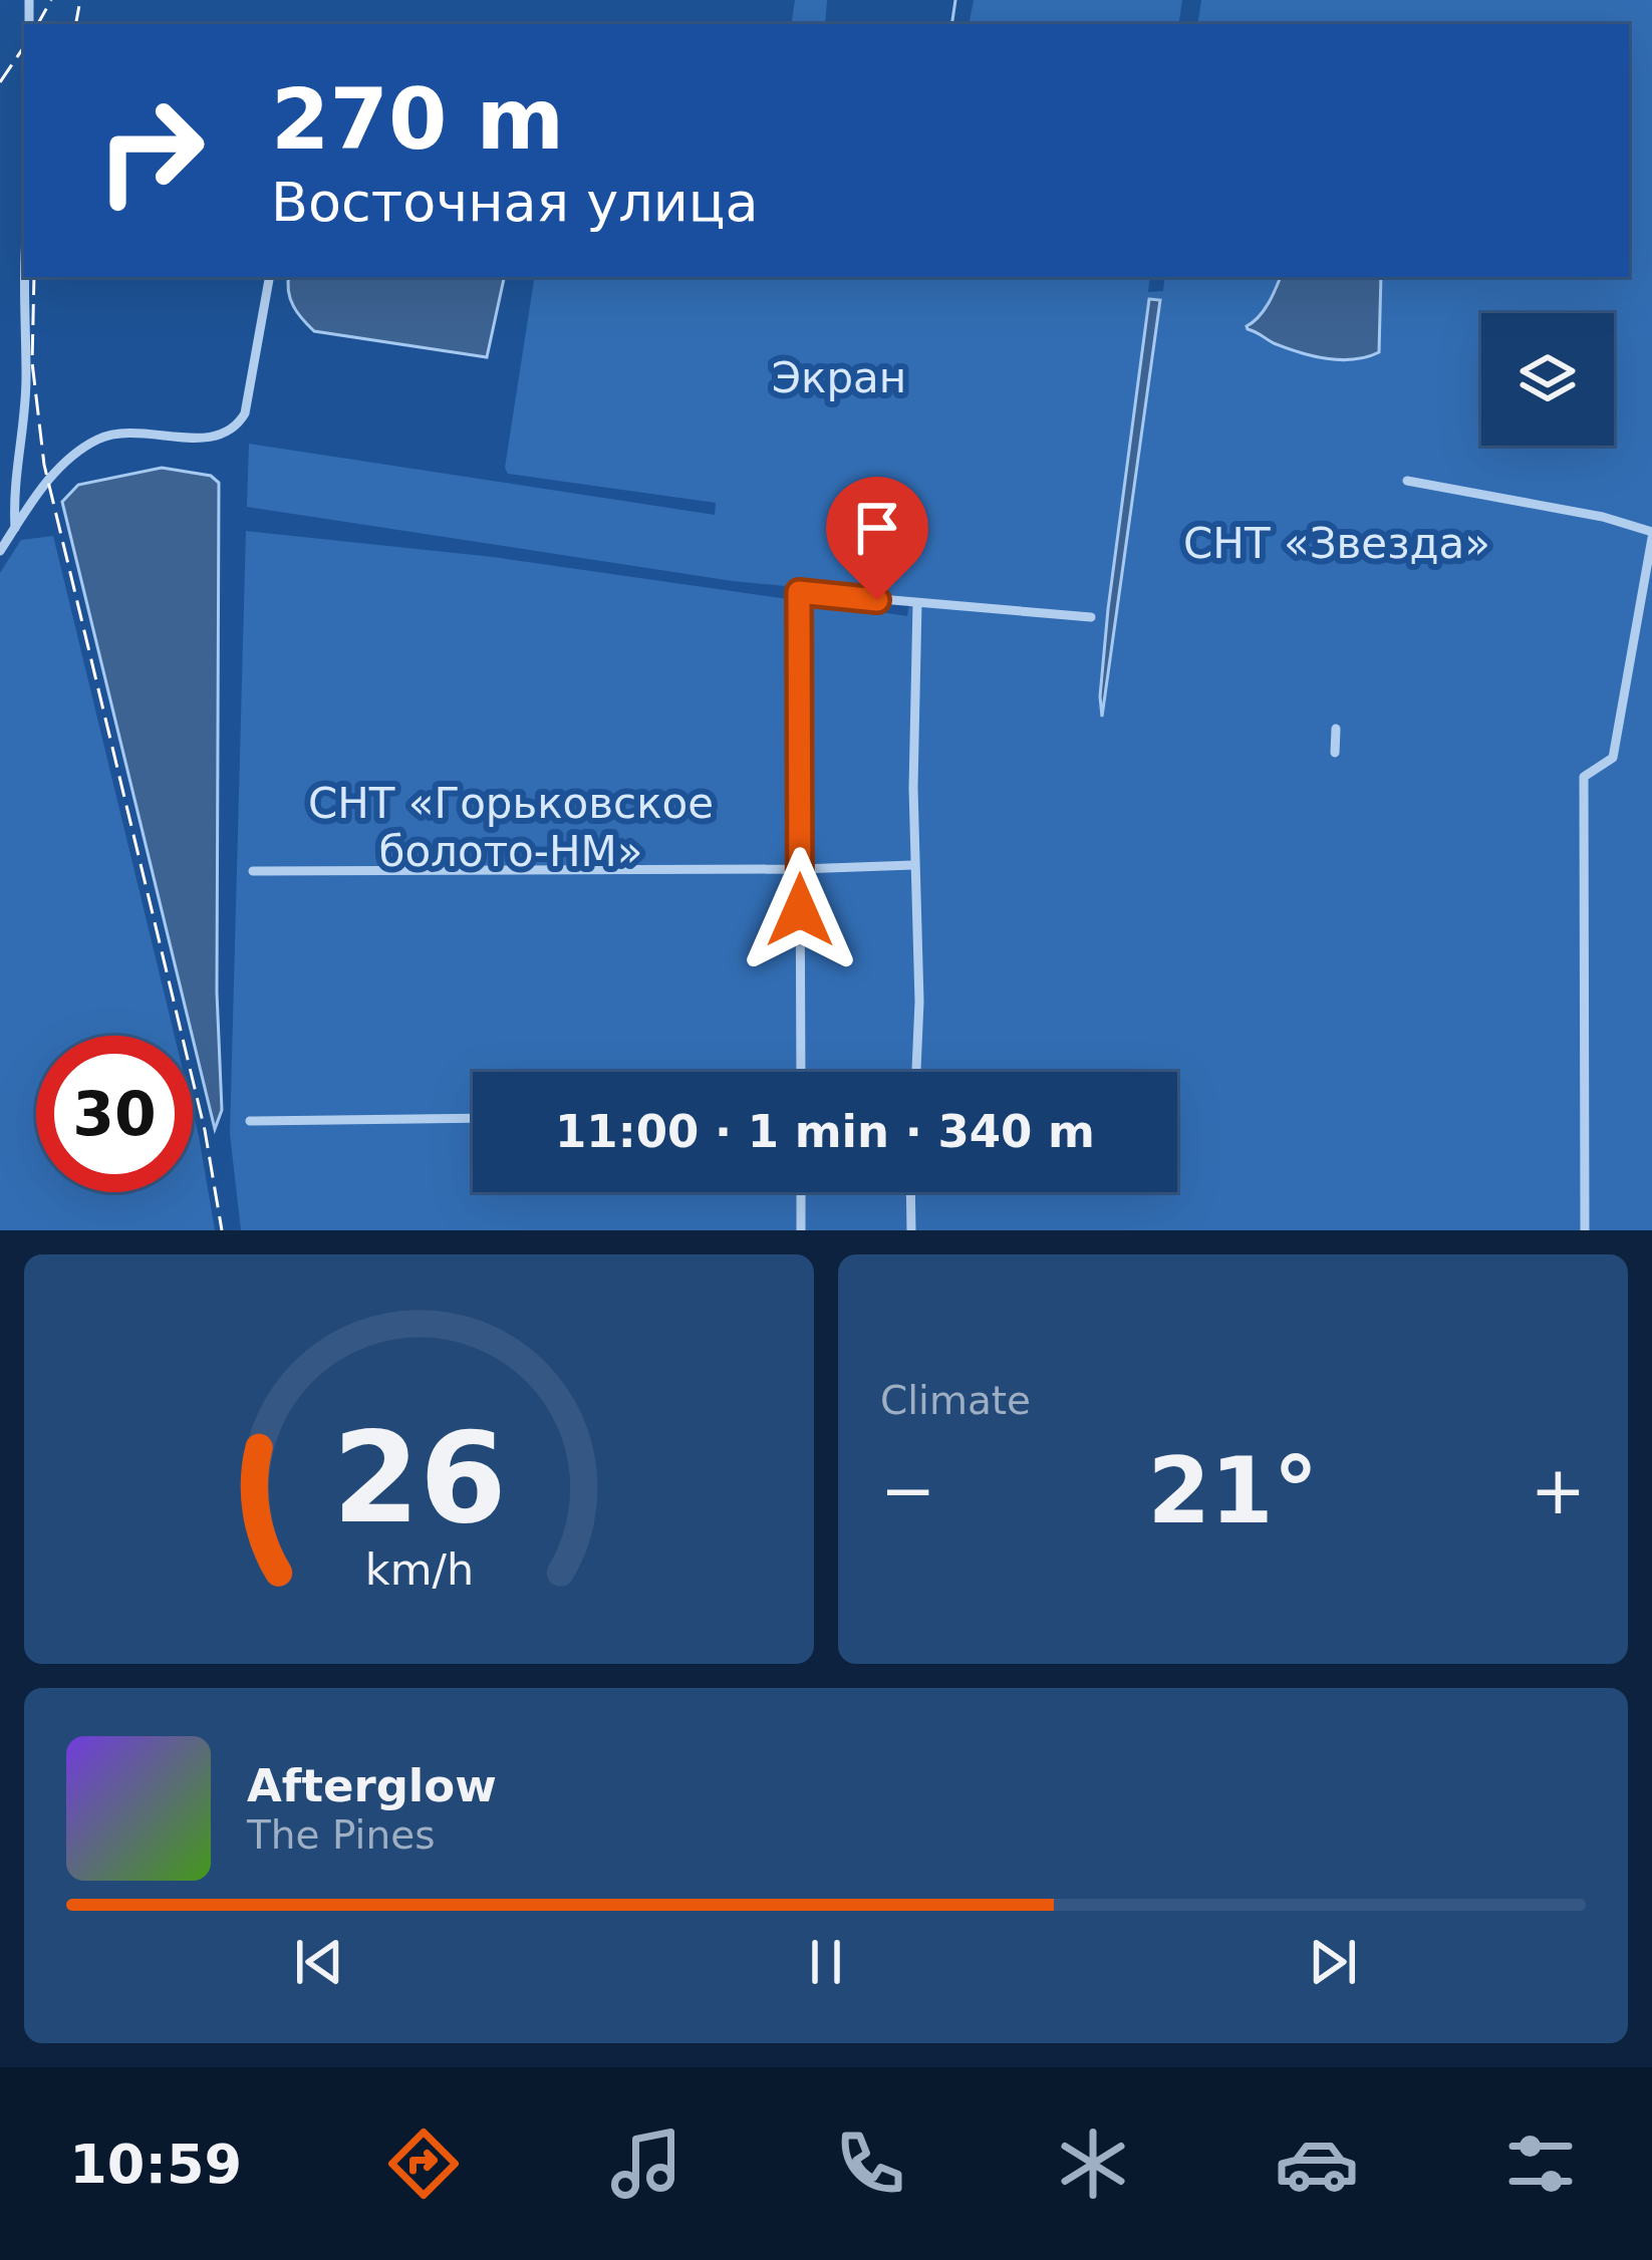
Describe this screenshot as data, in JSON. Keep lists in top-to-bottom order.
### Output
{
  "parks": ["Экран", "СНТ «Звезда»", "СНТ «Горьковское болото-НМ»"],
  "page": {
    "turn": ["270 m", "Восточная улица"],
    "limit": "30",
    "trip": "11:00 · 1 min · 340 m",
    "tile": "Climate",
    "heat": ["−", "21°", "+"],
    "song": ["Afterglow", "The Pines"],
    "tabs": "10:59",
    "gauge": ["26", "km/h"]
  }
}
